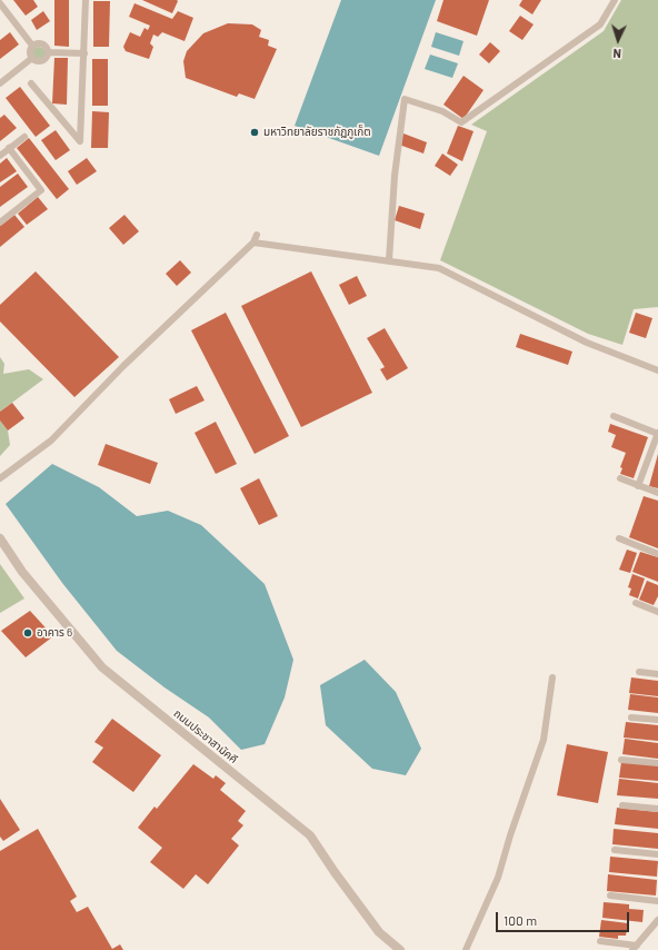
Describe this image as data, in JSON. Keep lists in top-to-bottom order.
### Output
{
  "streets": {
    "street": ["ถนนประชาสามัคคี"]
  },
  "places": ["มหาวิทยาลัยราชภัฏภูเก็ต", "อาคาร 6"],
  "scale_bar": "100 m",
  "north": "bottom"
}
